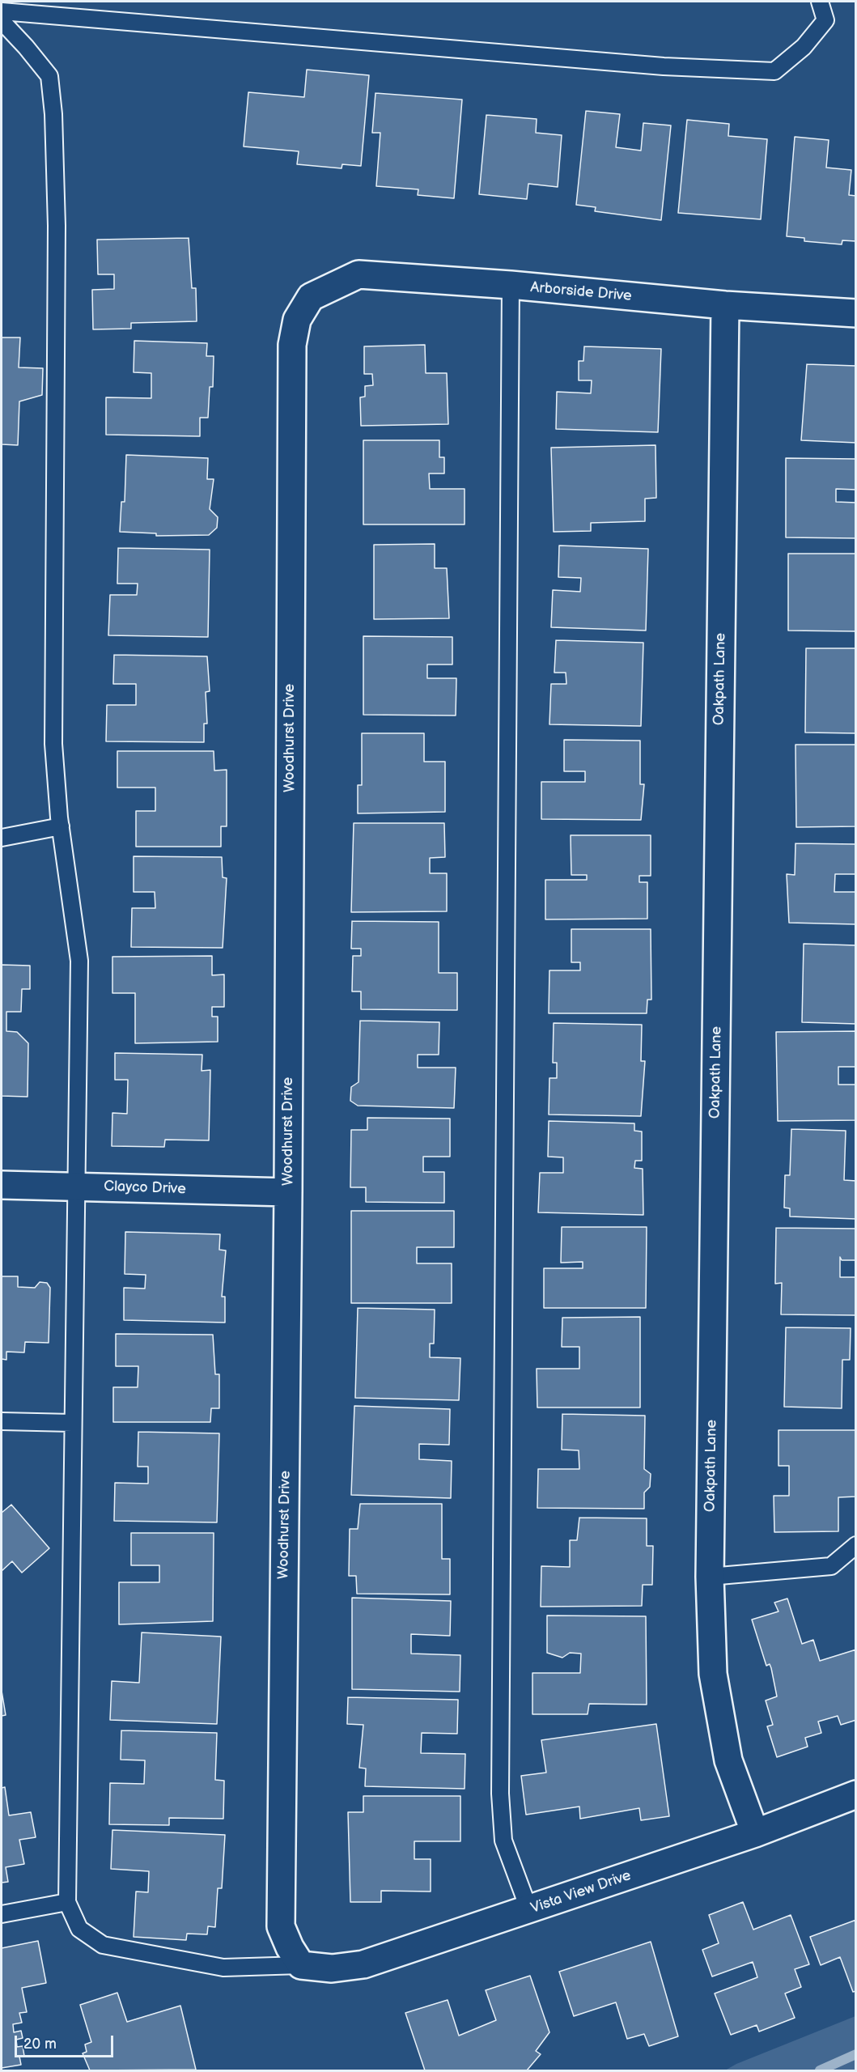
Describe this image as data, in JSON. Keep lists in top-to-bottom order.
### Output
{
  "streets": {
    "street": [
      "Arborside Drive",
      "Oakpath Lane",
      "Woodhurst Drive",
      "Clayco Drive",
      "Vista View Drive"
    ]
  },
  "crossings": [
    ["Arborside Drive", "Oakpath Lane"],
    ["Arborside Drive", "Woodhurst Drive"],
    ["Oakpath Lane", "Vista View Drive"],
    ["Woodhurst Drive", "Clayco Drive"],
    ["Woodhurst Drive", "Vista View Drive"]
  ],
  "scale_bar": "20 m"
}
